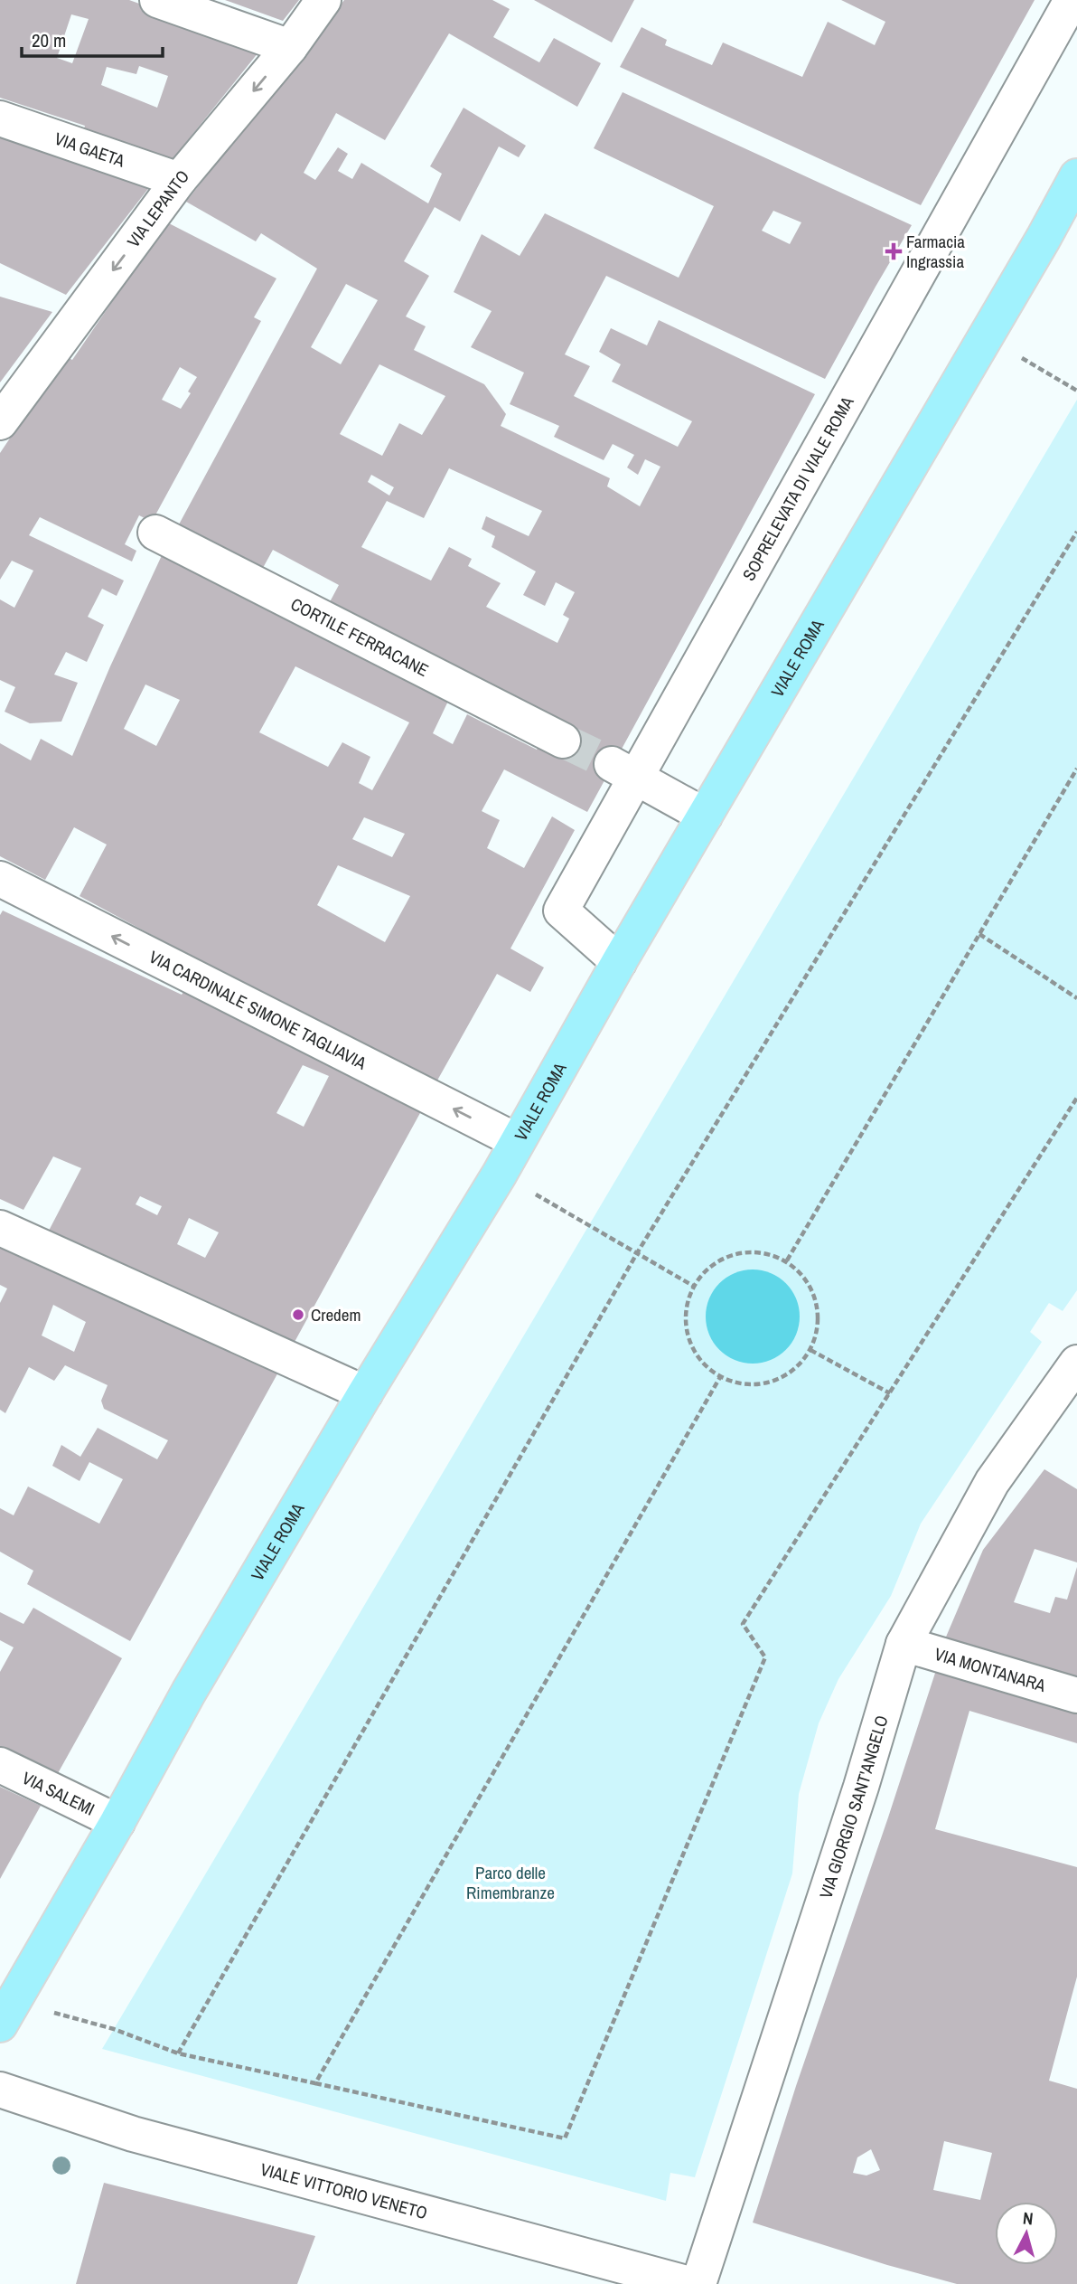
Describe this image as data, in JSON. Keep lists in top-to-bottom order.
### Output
{
  "streets": {
    "main road": ["VIALE ROMA"],
    "street": [
      "VIA GAETA",
      "VIA LEPANTO",
      "SOPRELEVATA DI VIALE ROMA",
      "CORTILE FERRACANE",
      "VIA CARDINALE SIMONE TAGLIAVIA",
      "VIA MONTANARA",
      "VIA SALEMI",
      "VIA GIORGIO SANT'ANGELO",
      "VIALE VITTORIO VENETO"
    ]
  },
  "crossings": [
    ["VIA GAETA", "VIA LEPANTO"],
    ["SOPRELEVATA DI VIALE ROMA", "VIALE ROMA"],
    ["VIALE ROMA", "VIA CARDINALE SIMONE TAGLIAVIA"],
    ["VIALE ROMA", "VIA SALEMI"],
    ["VIA MONTANARA", "VIA GIORGIO SANT'ANGELO"]
  ],
  "one_way": ["VIA LEPANTO"],
  "parks": ["Parco delle Rimembranze"],
  "places": {
    "health": ["Farmacia Ingrassia"],
    "other": ["Credem"]
  },
  "scale_bar": "20 m",
  "north": "top"
}
